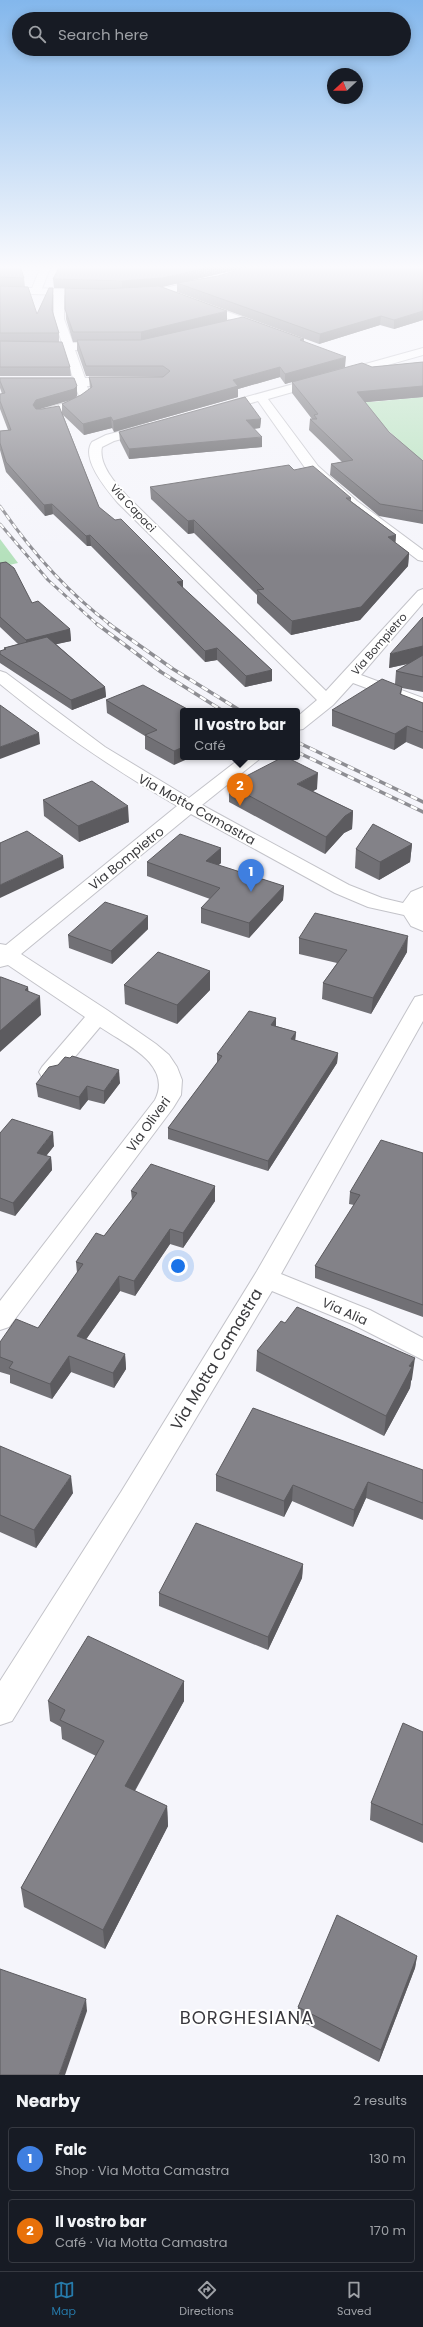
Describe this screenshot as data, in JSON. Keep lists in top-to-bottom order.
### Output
{
  "streets": {
    "street": [
      "Via Capaci",
      "Via Bompietro",
      "Via Motta Camastra",
      "Via Oliveri",
      "Via Alia"
    ]
  },
  "crossings": [
    ["Via Capaci", "Via Bompietro"],
    ["Via Bompietro", "Via Motta Camastra"],
    ["Via Bompietro", "Via Oliveri"],
    ["Via Motta Camastra", "Via Alia"]
  ],
  "districts": ["BORGHESIANA"],
  "north": "left",
  "page": {
    "search": "Search here",
    "popup": ["Il vostro bar", "Café"],
    "pins": ["2", "1"],
    "heading": ["Nearby", "2 results"],
    "list": [
      {
        "mark": "1",
        "name": "Falc",
        "note": "Shop · Via Motta Camastra",
        "value": "130 m"
      },
      {
        "mark": "2",
        "name": "Il vostro bar",
        "note": "Café · Via Motta Camastra",
        "value": "170 m"
      }
    ],
    "nav": ["Map", "Directions", "Saved"]
  }
}
